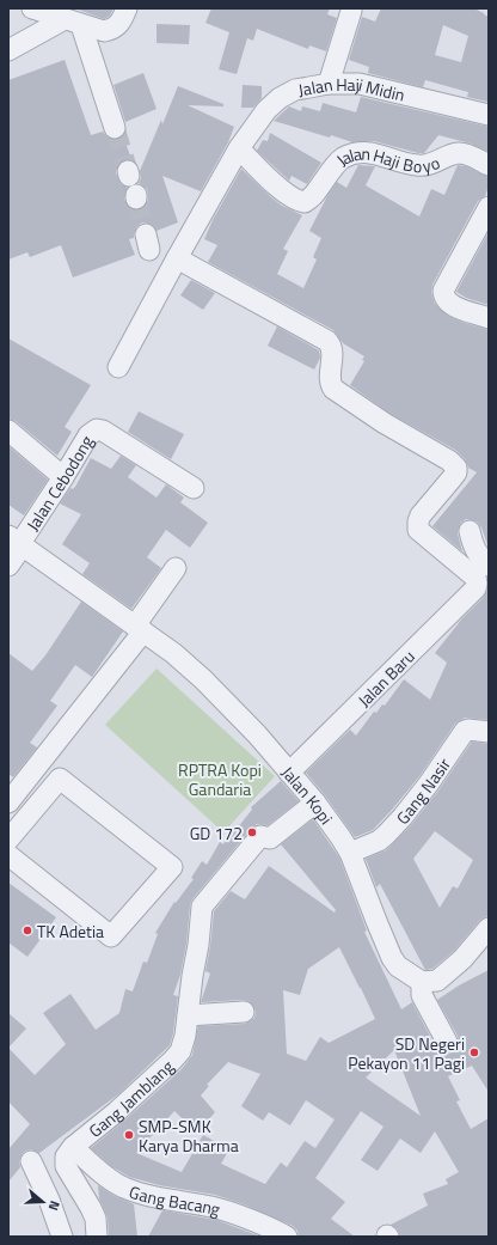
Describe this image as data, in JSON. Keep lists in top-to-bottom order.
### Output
{
  "streets": {
    "street": [
      "Jalan Haji Midin",
      "Jalan Haji Boyo",
      "Jalan Cebodong",
      "Jalan Baru",
      "Gang Nasir",
      "Jalan Kopi",
      "Gang Jamblang",
      "Gang Bacang"
    ]
  },
  "crossings": [
    ["Jalan Haji Midin", "Jalan Haji Boyo"],
    ["Jalan Cebodong", "Jalan Kopi"],
    ["Jalan Baru", "Jalan Kopi"],
    ["Gang Nasir", "Jalan Kopi"],
    ["Jalan Kopi", "Gang Jamblang"],
    ["Gang Jamblang", "Gang Bacang"]
  ],
  "parks": ["RPTRA Kopi Gandaria"],
  "places": [
    "GD 172",
    "TK Adetia",
    "SD Negeri Pekayon 11 Pagi",
    "SMP-SMK Karya Dharma"
  ],
  "north": "right"
}
